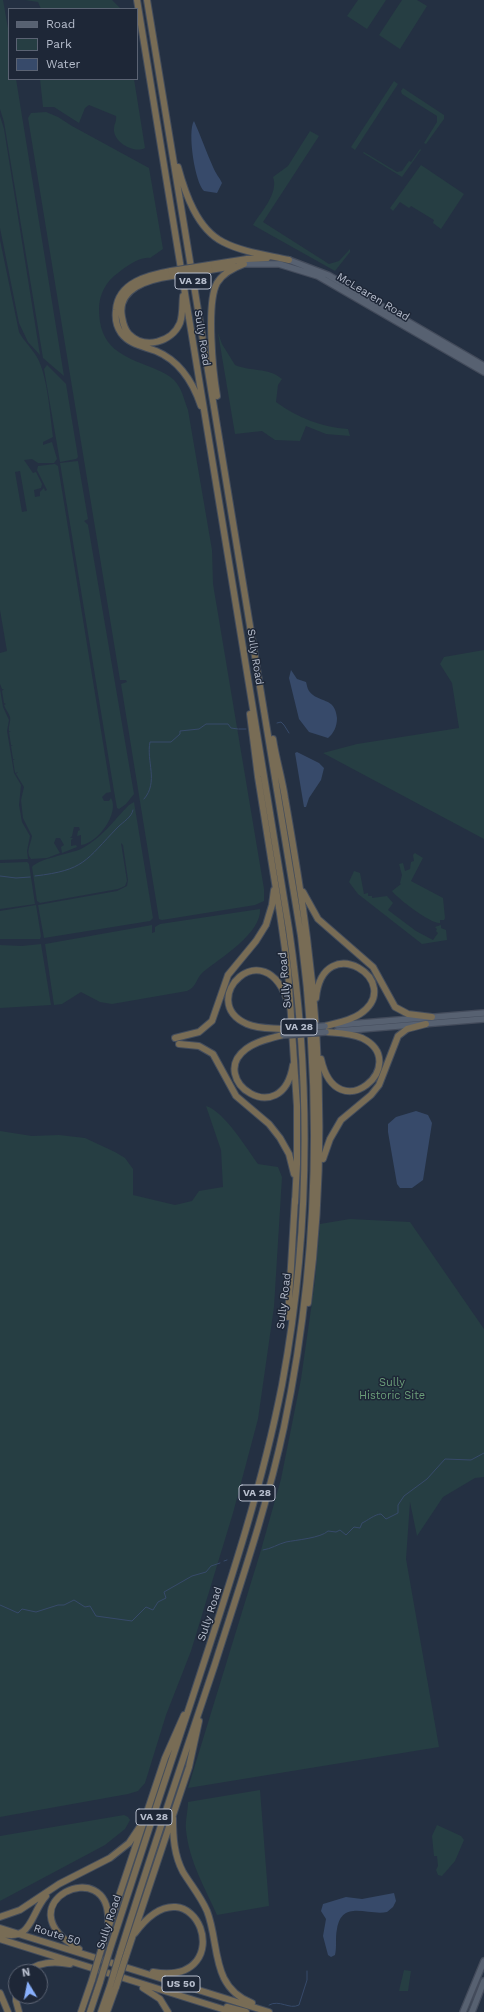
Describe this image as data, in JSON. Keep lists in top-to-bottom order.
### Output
{
  "streets": {
    "highway": [
      "VA 28",
      "Sully Road",
      "Route 50",
      "US 50"
    ],
    "main road": ["McLearen Road"]
  },
  "parks": ["Sully Historic Site"],
  "legend": ["Road", "Park", "Water"],
  "north": "top"
}
